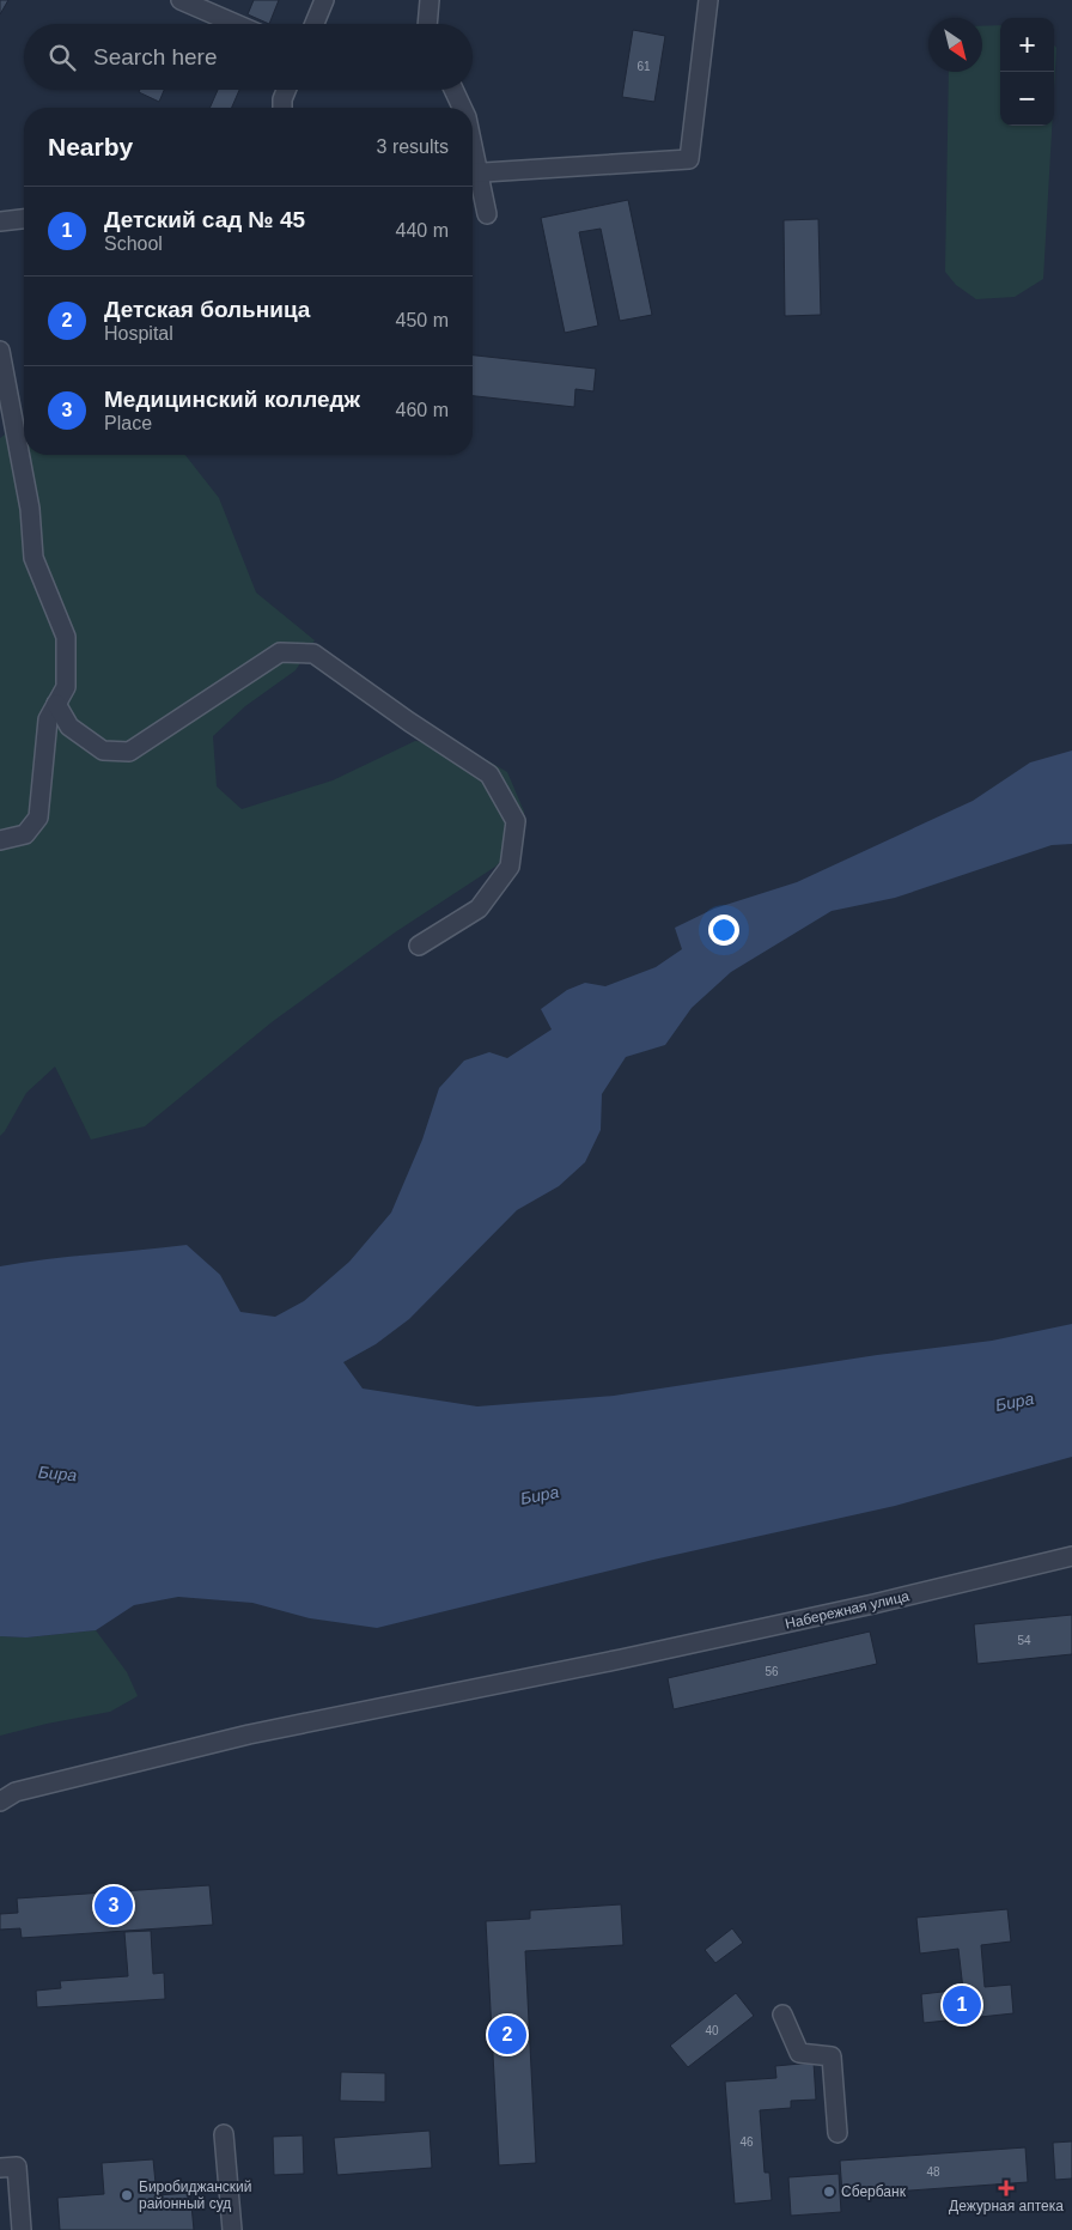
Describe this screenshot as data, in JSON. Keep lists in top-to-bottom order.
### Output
{
  "streets": {
    "street": ["Набережная улица"]
  },
  "water": ["Бира"],
  "places": {
    "health": ["Дежурная аптека"],
    "other": ["Сбербанк", "Биробиджанский районный суд"]
  },
  "house_numbers": [
    "61",
    "54",
    "56",
    "40",
    "46",
    "48"
  ],
  "north": "bottom right",
  "page": {
    "map_buttons": ["+", "−"],
    "search": "Search here",
    "heading": ["Nearby", "3 results"],
    "list": [
      {
        "mark": "1",
        "name": "Детский сад № 45",
        "note": "School",
        "value": "440 m"
      },
      {
        "mark": "2",
        "name": "Детская больница",
        "note": "Hospital",
        "value": "450 m"
      },
      {
        "mark": "3",
        "name": "Медицинский колледж",
        "note": "Place",
        "value": "460 m"
      }
    ],
    "pins": ["3", "1", "2"]
  }
}
